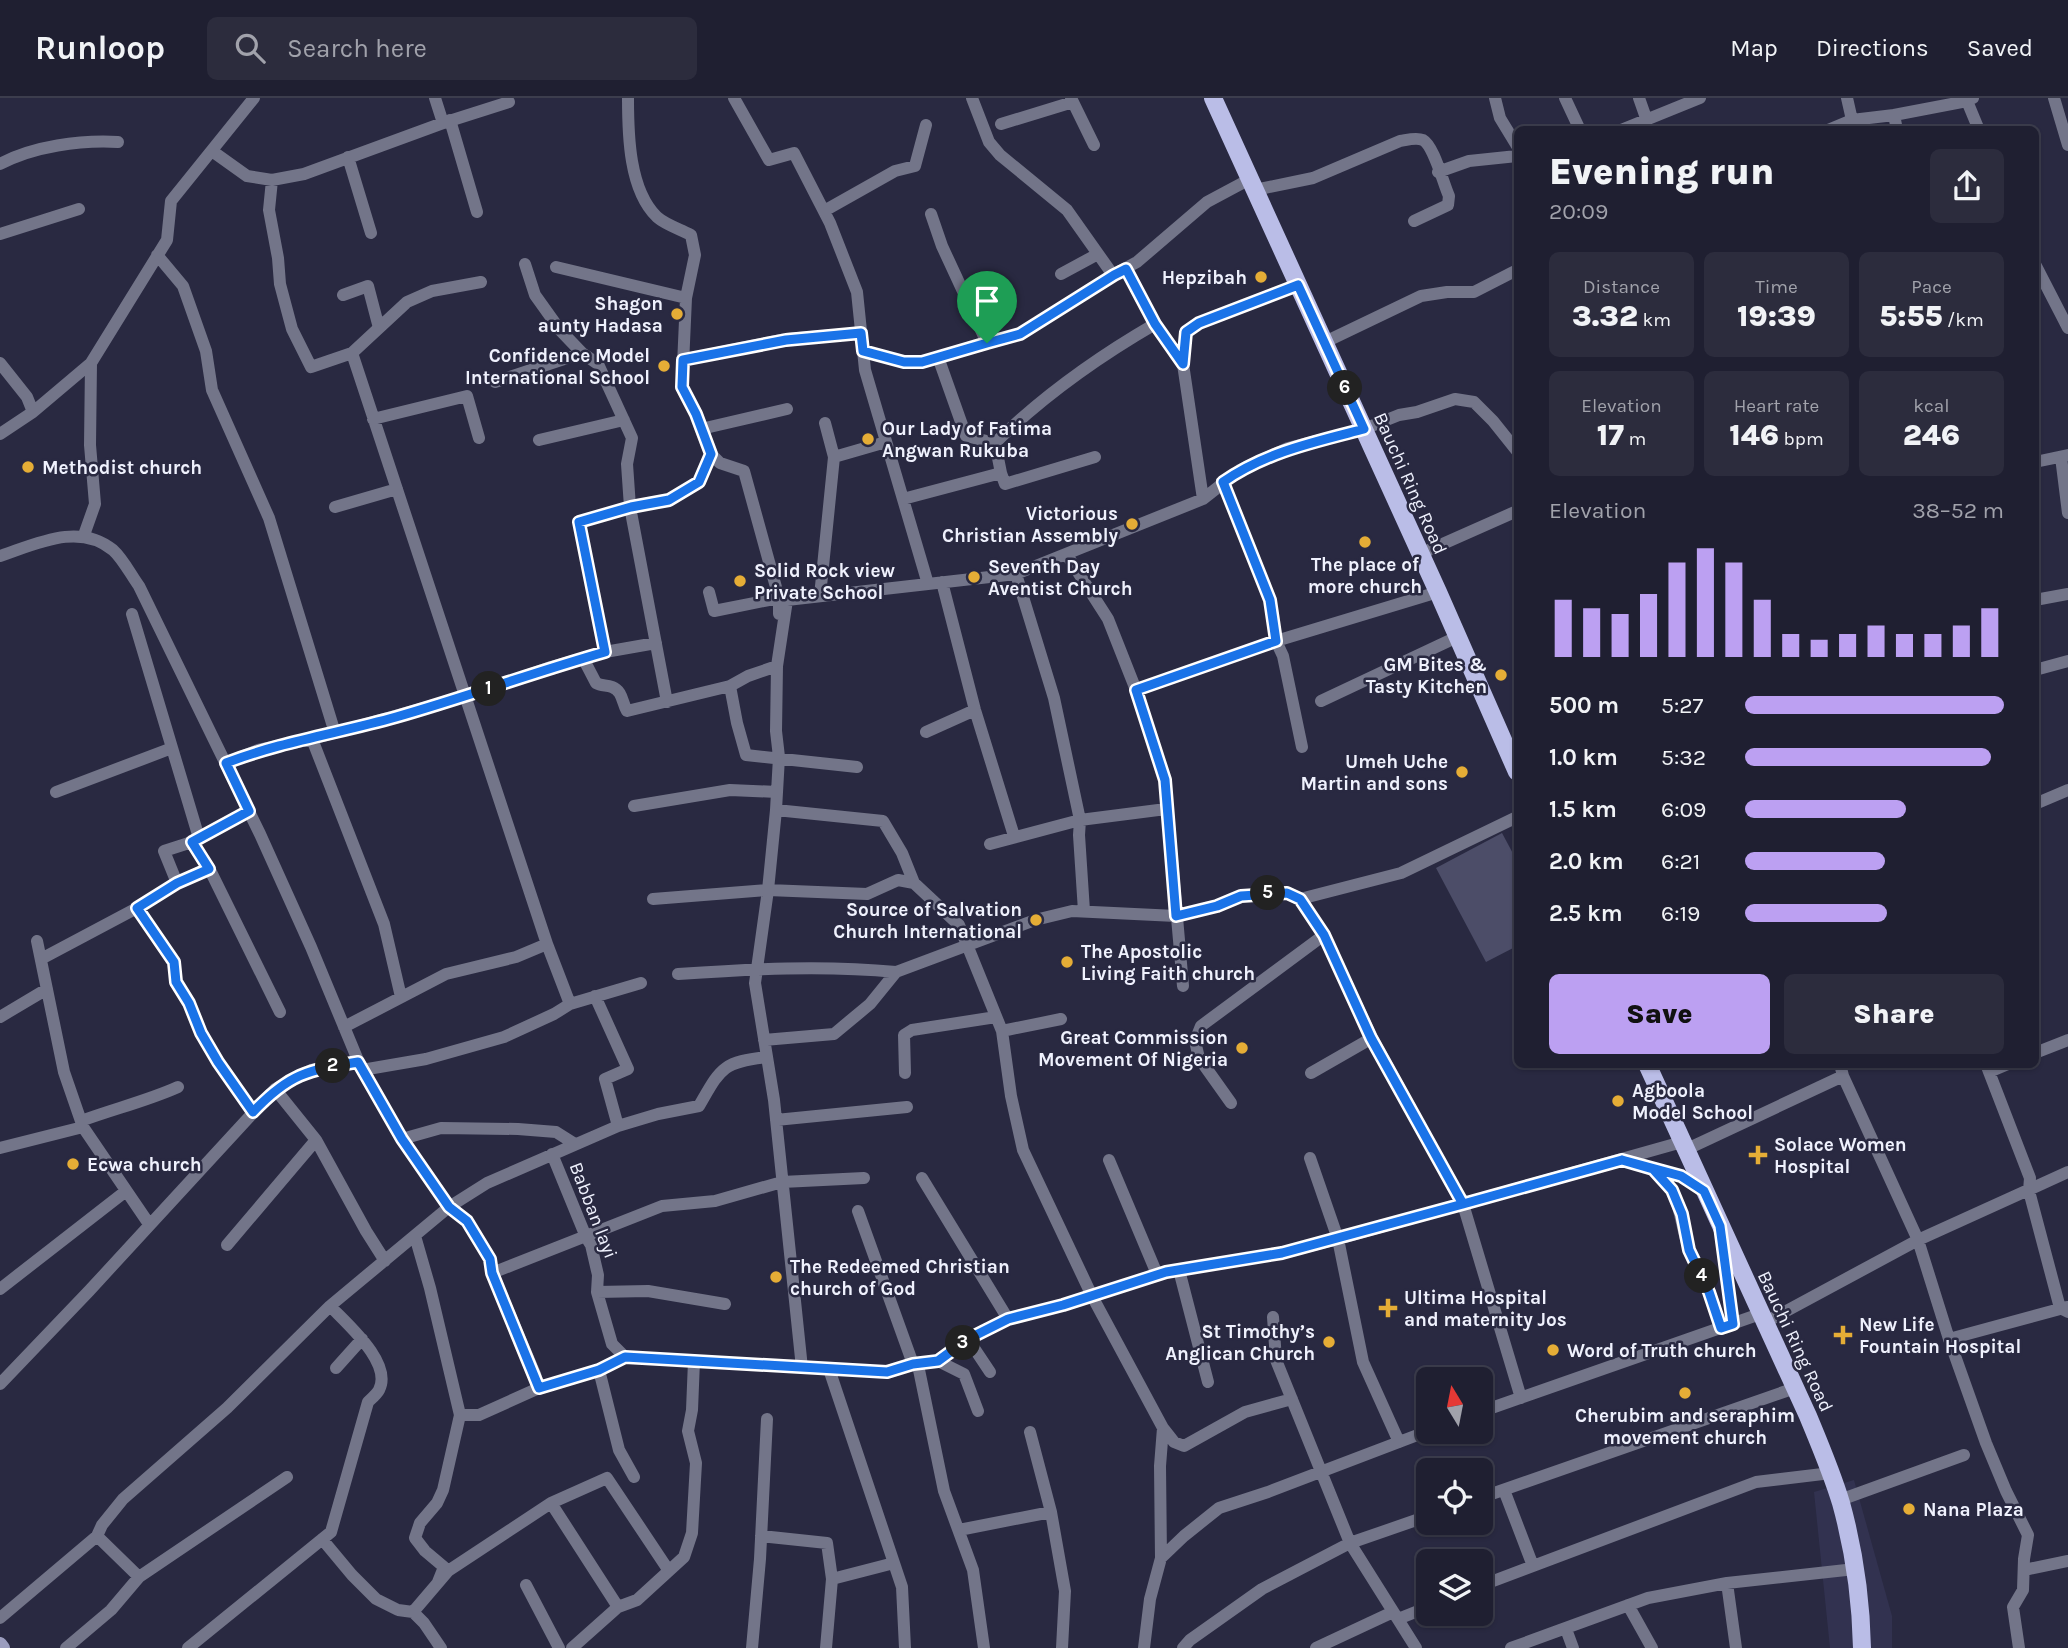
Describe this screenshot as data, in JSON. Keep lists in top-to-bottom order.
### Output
{
  "streets": {
    "main road": ["Bauchi Ring Road"],
    "street": ["Babban layi"]
  },
  "places": {
    "other": [
      "Hepzibah",
      "Shagon aunty Hadasa",
      "Confidence Model International School",
      "Our Lady of Fatima Angwan Rukuba",
      "Methodist church",
      "Victorious Christian Assembly",
      "The place of more church",
      "Seventh Day Aventist Church",
      "Solid Rock view Private School",
      "GM Bites & Tasty Kitchen",
      "Umeh Uche Martin and sons",
      "Source of Salvation Church International",
      "The Apostolic Living Faith church",
      "Great Commission Movement Of Nigeria",
      "Agboola Model School",
      "Ecwa church",
      "The Redeemed Christian church of God",
      "St Timothy’s Anglican Church",
      "Word of Truth church",
      "Cherubim and seraphim movement church",
      "Nana Plaza"
    ],
    "health": ["Solace Women Hospital", "Ultima Hospital and maternity Jos", "New Life Fountain Hospital"]
  },
  "north": "top",
  "page": {
    "header": "Runloop",
    "search": "Search here",
    "nav": ["Map", "Directions", "Saved"],
    "heading": ["Evening run", "20:09"],
    "stats": [
      ["Distance", "3.32 km"],
      ["Time", "19:39"],
      ["Pace", "5:55 /km"],
      ["Elevation", "17 m"],
      ["Heart rate", "146 bpm"],
      ["kcal", "246"]
    ],
    "pins": [
      "6",
      "1",
      "5",
      "2",
      "4",
      "3"
    ],
    "chart": ["Elevation", "38–52 m"],
    "list": [
      {
        "name": "500 m",
        "note": "5:27"
      },
      {
        "name": "1.0 km",
        "note": "5:32"
      },
      {
        "name": "1.5 km",
        "note": "6:09"
      },
      {
        "name": "2.0 km",
        "note": "6:21"
      },
      {
        "name": "2.5 km",
        "note": "6:19"
      }
    ],
    "buttons": ["Save", "Share"]
  }
}
